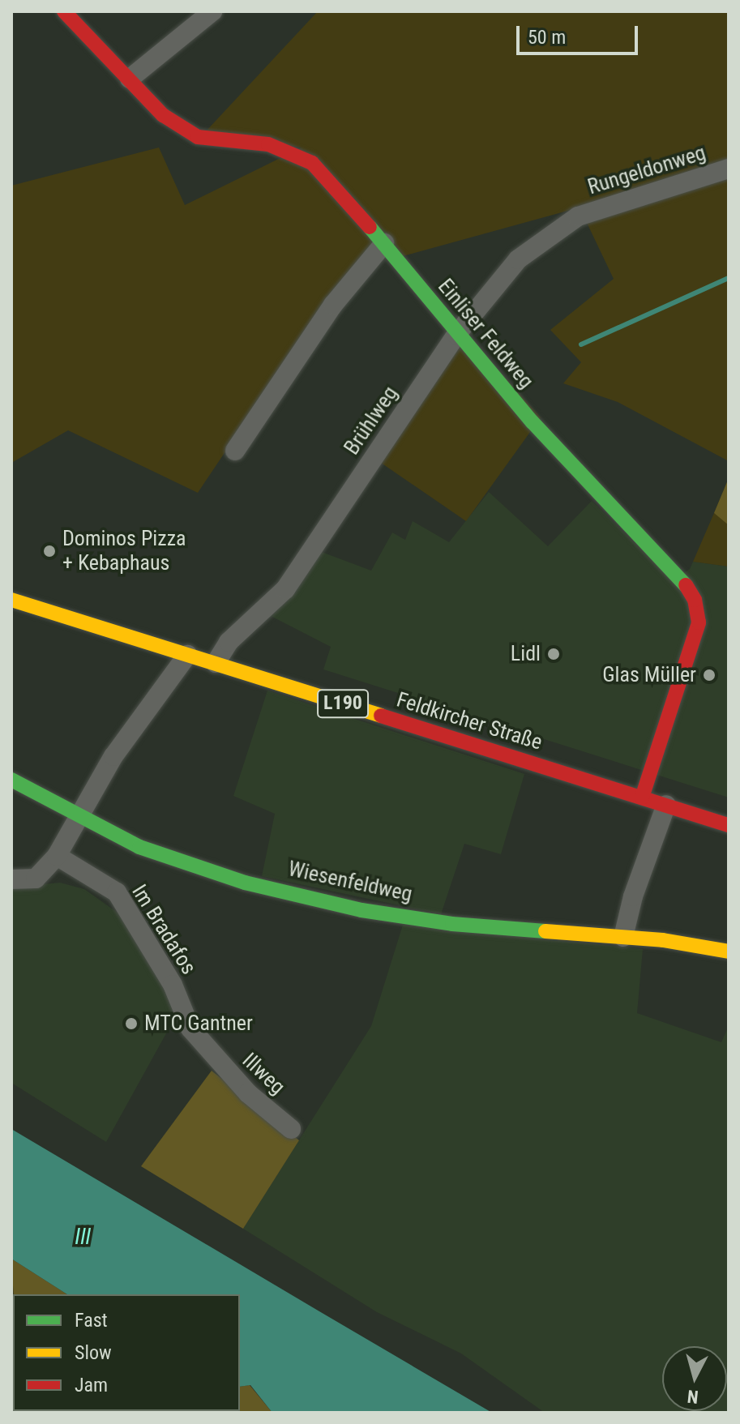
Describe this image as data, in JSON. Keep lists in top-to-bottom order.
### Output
{
  "streets": {
    "street": [
      "Rungeldonweg",
      "Einliser Feldweg",
      "Brühlweg",
      "L190",
      "Feldkircher Straße",
      "Wiesenfeldweg",
      "Im Bradafos",
      "Illweg"
    ]
  },
  "crossings": [
    ["Rungeldonweg", "Brühlweg"],
    ["Einliser Feldweg", "Brühlweg"],
    ["Einliser Feldweg", "Feldkircher Straße"],
    ["Brühlweg", "Feldkircher Straße"],
    ["Im Bradafos", "Illweg"]
  ],
  "water": ["Ill"],
  "places": [
    "Dominos Pizza + Kebaphaus",
    "Lidl",
    "Glas Müller",
    "MTC Gantner"
  ],
  "legend": ["Fast", "Slow", "Jam"],
  "scale_bar": "50 m",
  "north": "bottom"
}
